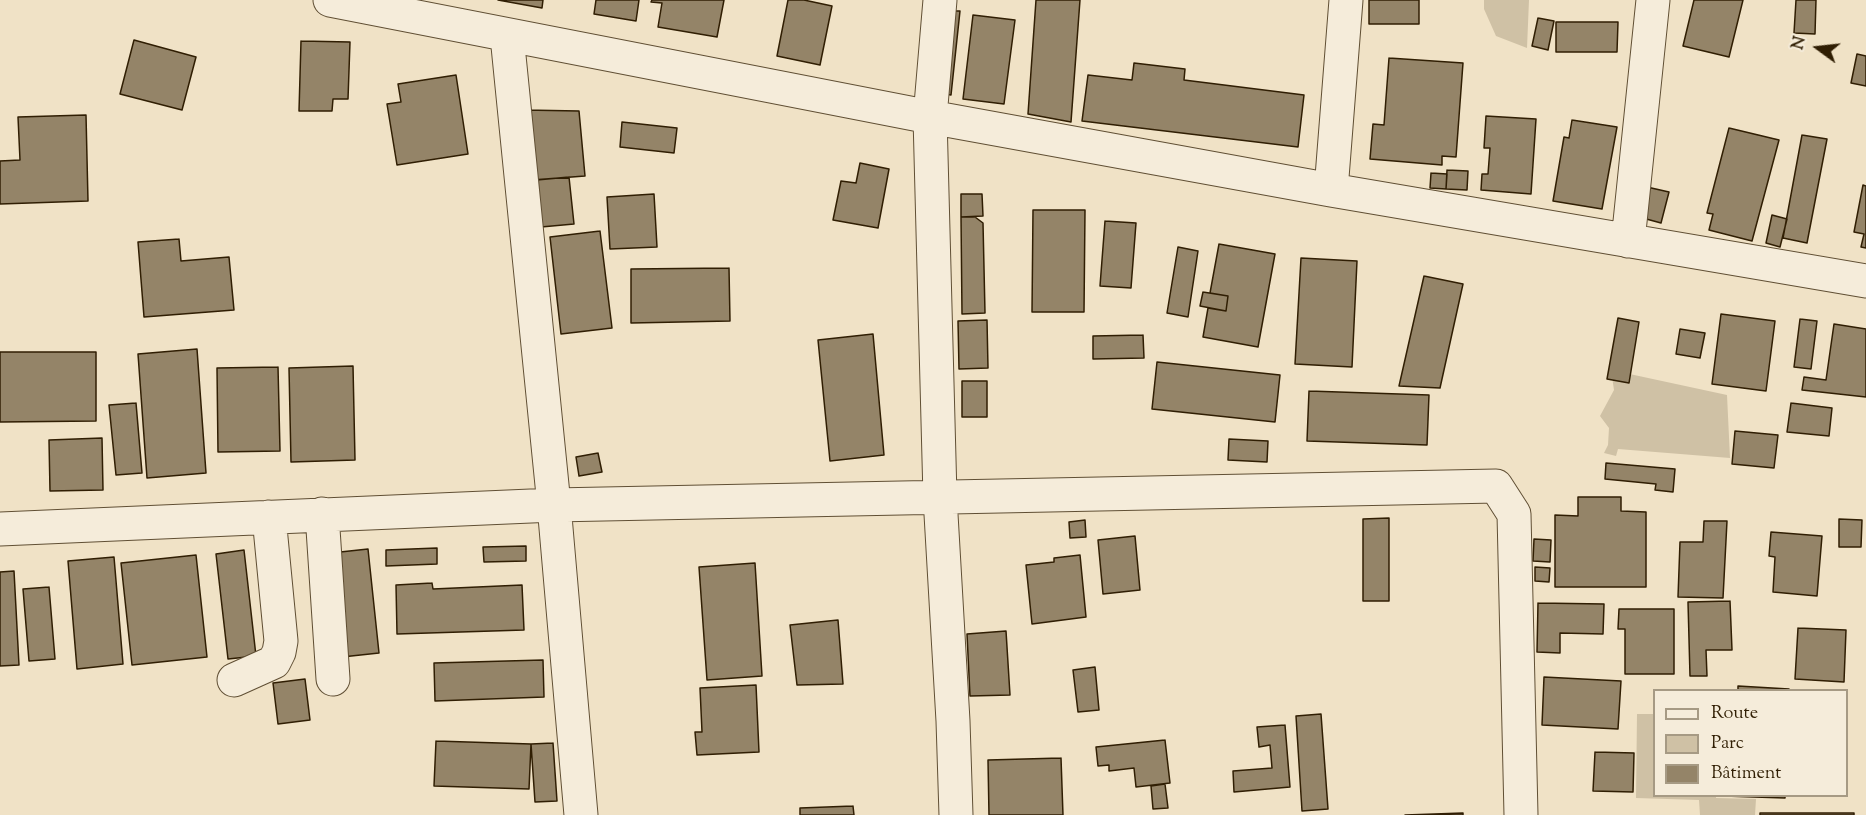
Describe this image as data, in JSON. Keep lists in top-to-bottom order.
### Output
{
  "legend": ["Route", "Parc", "Bâtiment"],
  "north": "left"
}
